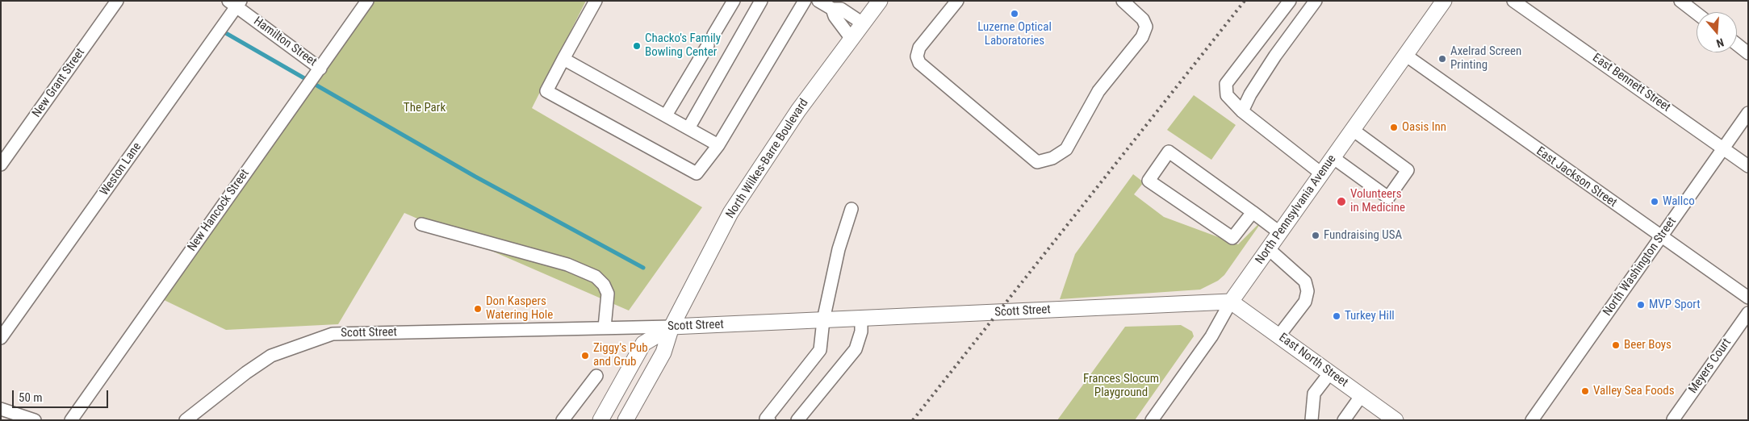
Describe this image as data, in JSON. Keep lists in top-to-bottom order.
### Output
{
  "streets": {
    "main road": [
      "North Wilkes-Barre Boulevard",
      "North Pennsylvania Avenue",
      "Scott Street",
      "East North Street"
    ],
    "street": [
      "Hamilton Street",
      "New Grant Street",
      "East Bennett Street",
      "Weston Lane",
      "East Jackson Street",
      "New Hancock Street",
      "North Washington Street",
      "Meyers Court"
    ]
  },
  "crossings": [
    ["Hamilton Street", "Weston Lane"],
    ["Hamilton Street", "New Hancock Street"],
    ["East Bennett Street", "North Washington Street"],
    ["North Wilkes-Barre Boulevard", "Scott Street"],
    ["East Jackson Street", "North Pennsylvania Avenue"],
    ["East Jackson Street", "North Washington Street"],
    ["North Pennsylvania Avenue", "Scott Street"],
    ["North Pennsylvania Avenue", "East North Street"],
    ["Scott Street", "East North Street"]
  ],
  "parks": ["The Park", "Frances Slocum Playground"],
  "places": [
    "Luzerne Optical Laboratories",
    "Chacko's Family Bowling Center",
    "Axelrad Screen Printing",
    "Oasis Inn",
    "Volunteers in Medicine",
    "Wallco",
    "Fundraising USA",
    "MVP Sport",
    "Don Kaspers Watering Hole",
    "Turkey Hill",
    "Beer Boys",
    "Ziggy's Pub and Grub",
    "Valley Sea Foods"
  ],
  "scale_bar": "50 m",
  "north": "bottom"
}
